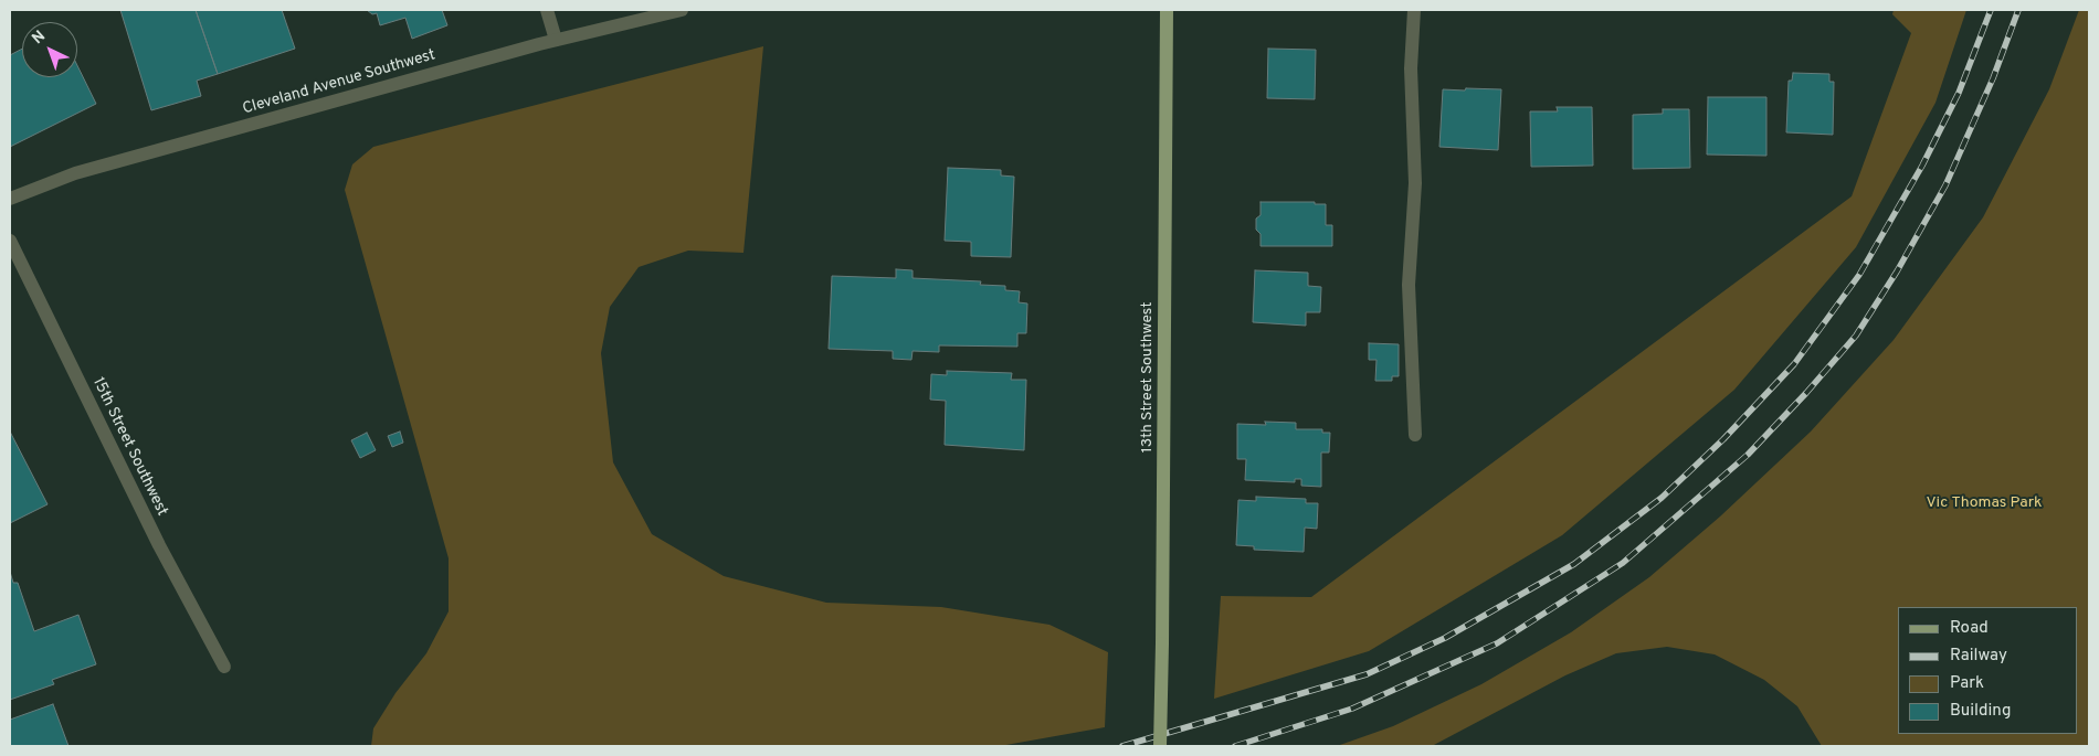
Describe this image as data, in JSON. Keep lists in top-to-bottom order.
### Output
{
  "streets": {
    "main road": ["13th Street Southwest"],
    "street": ["Cleveland Avenue Southwest", "15th Street Southwest"]
  },
  "parks": ["Vic Thomas Park"],
  "legend": [
    "Road",
    "Railway",
    "Park",
    "Building"
  ],
  "north": "top left"
}
